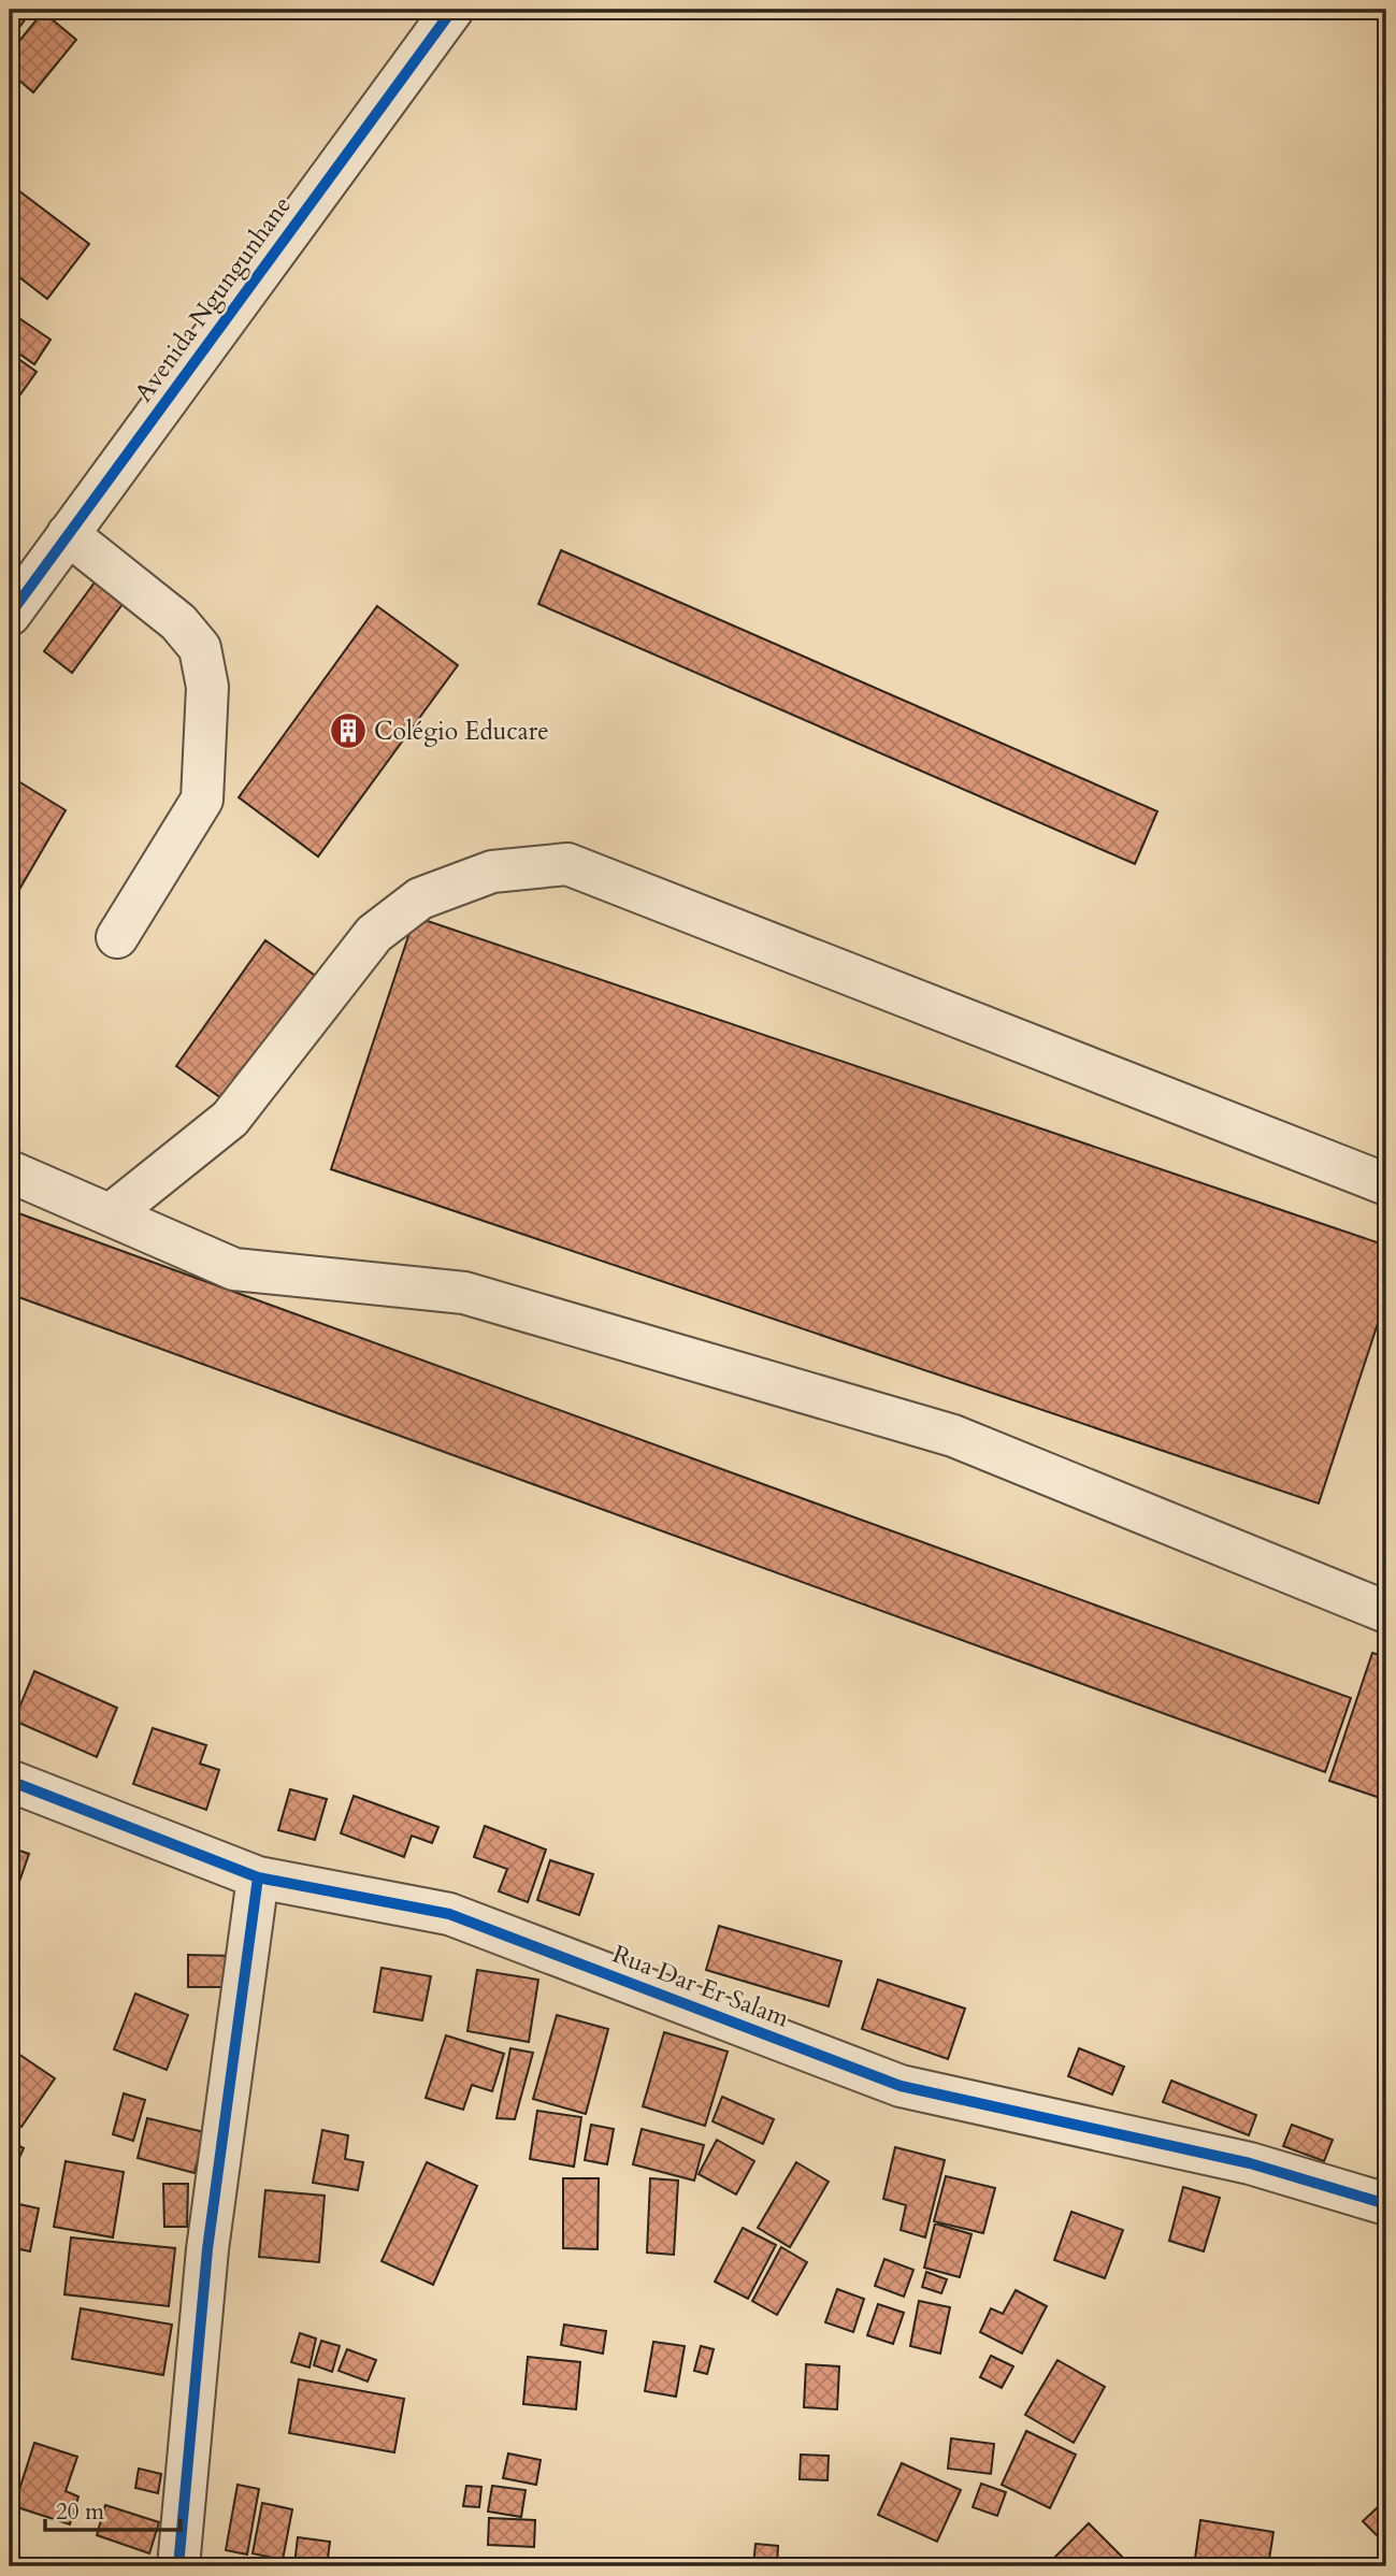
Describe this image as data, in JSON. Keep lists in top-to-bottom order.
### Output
{
  "streets": {
    "street": ["Avenida Ngungunhane", "Rua Dar Er Salam"]
  },
  "places": {
    "building": ["Colégio Educare"]
  },
  "scale_bar": "20 m"
}
